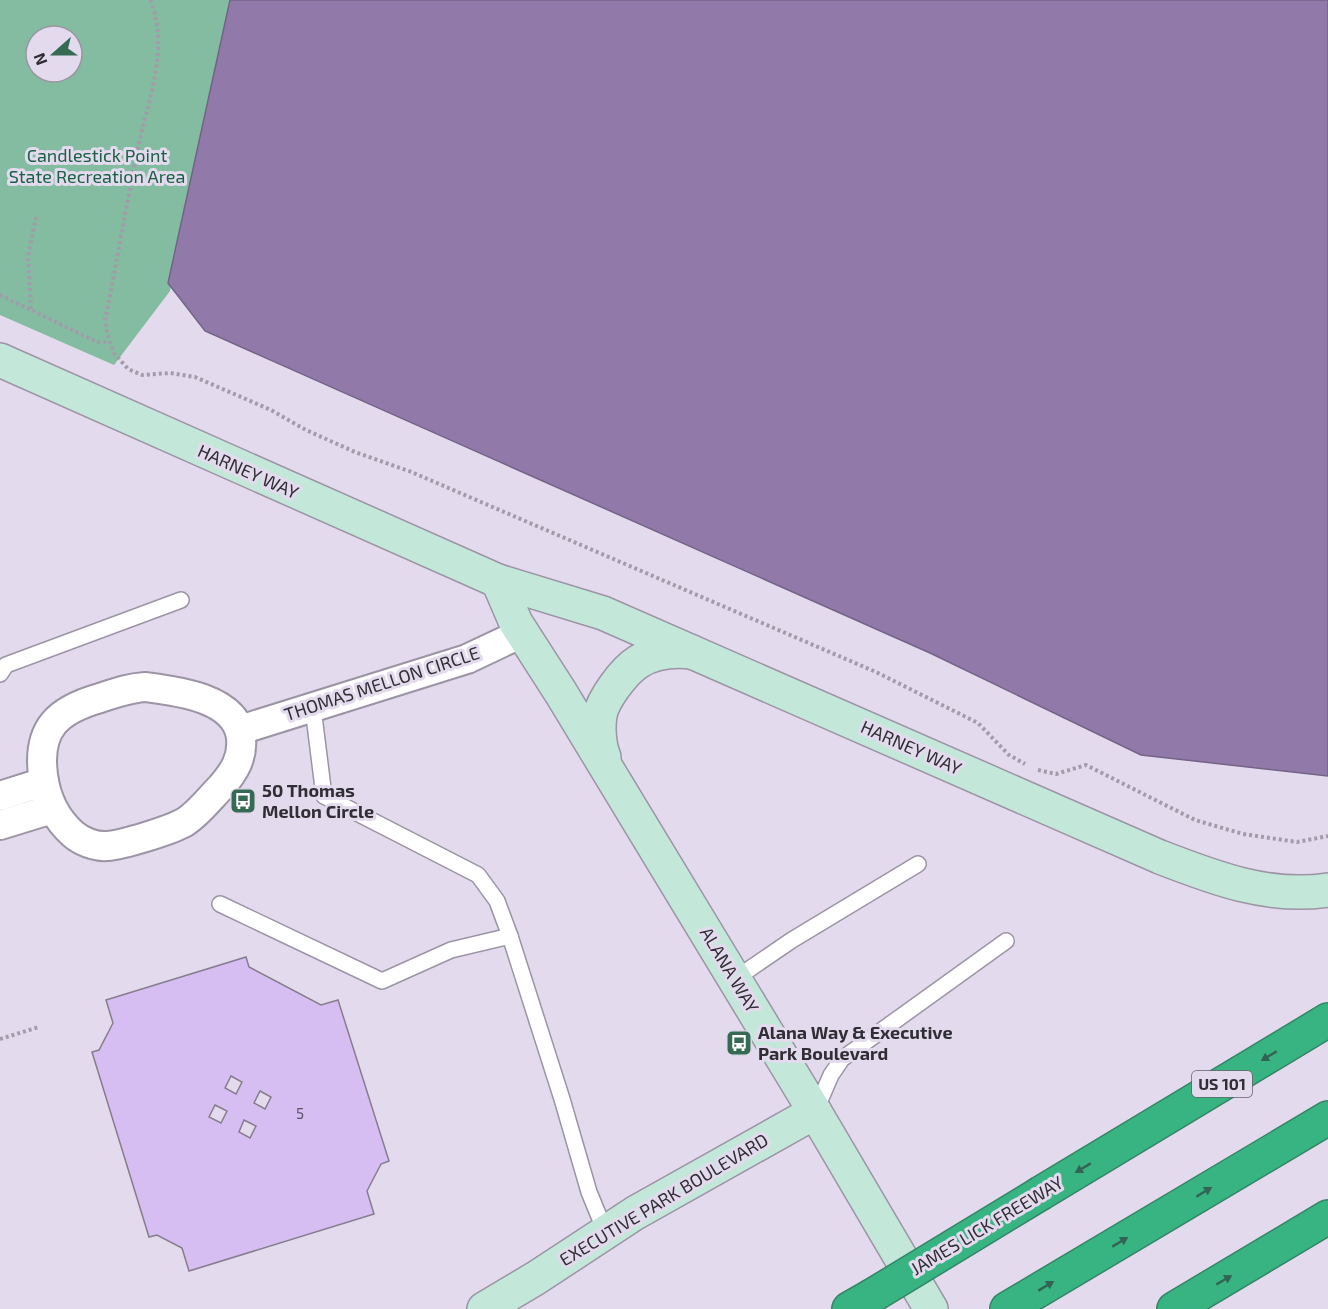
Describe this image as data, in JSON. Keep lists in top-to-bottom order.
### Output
{
  "streets": {
    "highway": ["US 101", "JAMES LICK FREEWAY"],
    "street": [
      "HARNEY WAY",
      "THOMAS MELLON CIRCLE",
      "ALANA WAY",
      "EXECUTIVE PARK BOULEVARD"
    ]
  },
  "crossings": [
    ["THOMAS MELLON CIRCLE", "ALANA WAY"],
    ["ALANA WAY", "EXECUTIVE PARK BOULEVARD"]
  ],
  "parks": ["Candlestick Point State Recreation Area"],
  "places": {
    "bus stop": ["50 Thomas Mellon Circle", "Alana Way & Executive Park Boulevard"]
  },
  "house_numbers": ["5"],
  "north": "left"
}
